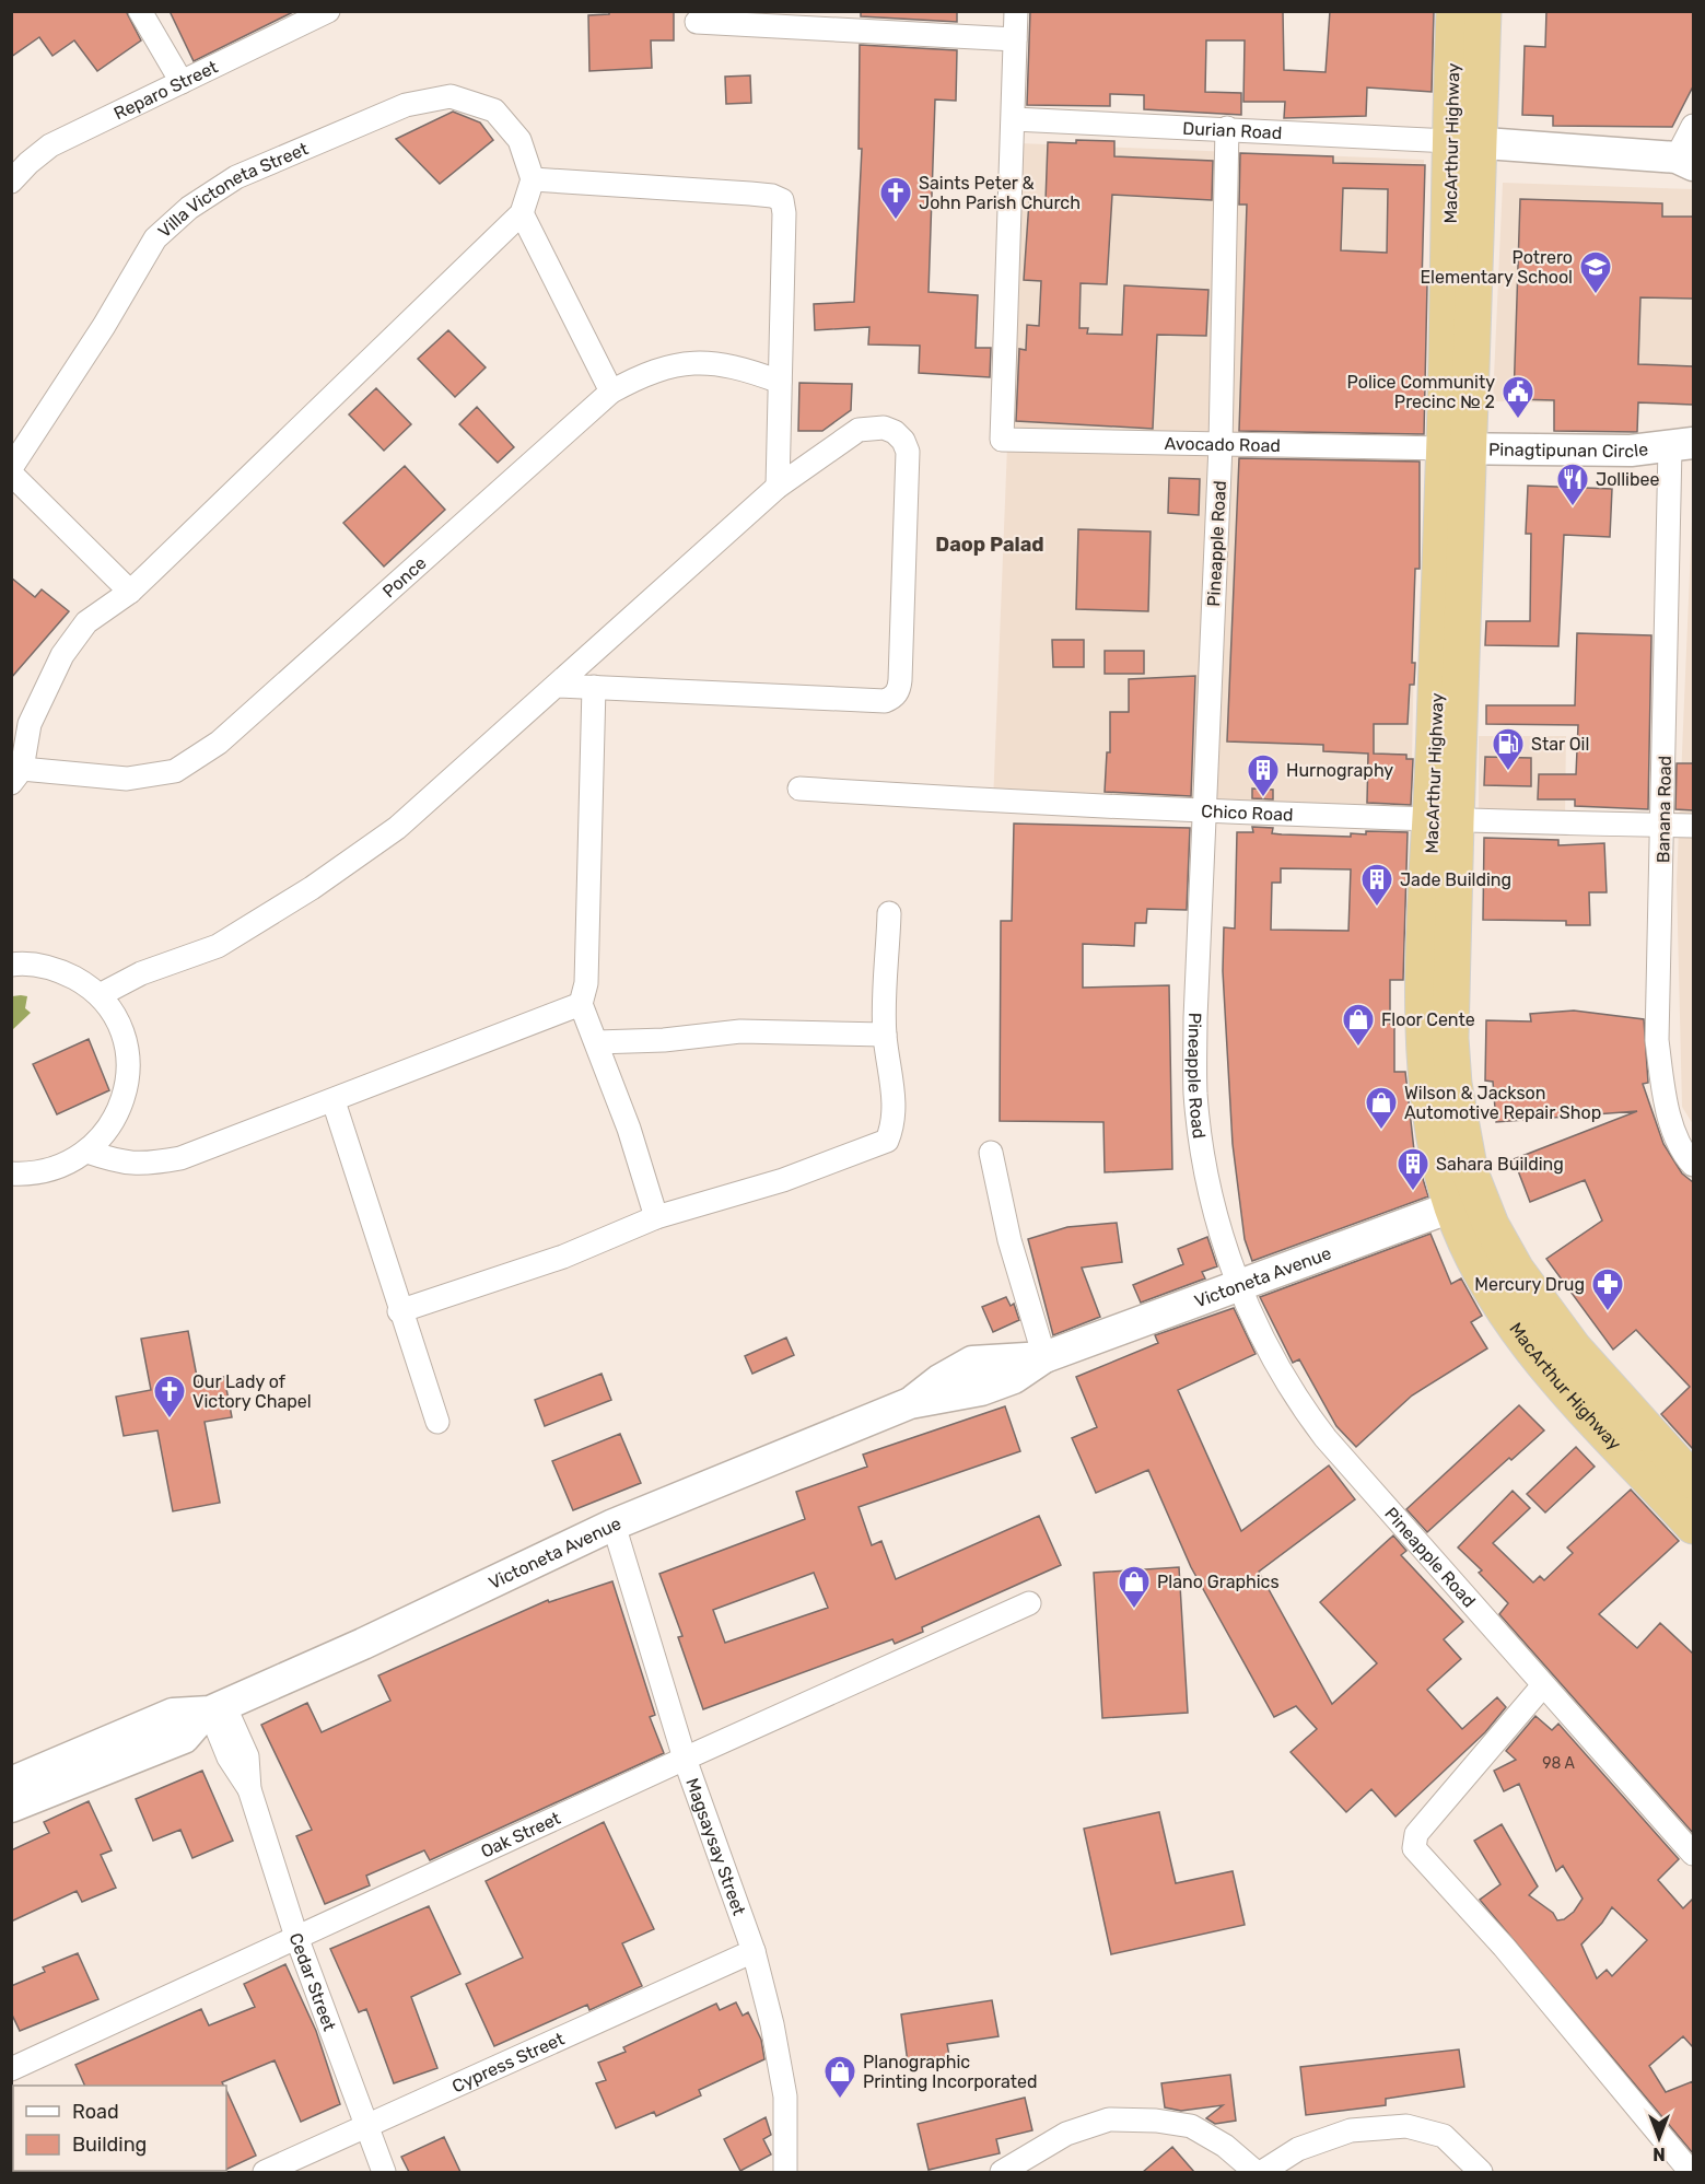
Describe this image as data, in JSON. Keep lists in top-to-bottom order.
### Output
{
  "streets": {
    "highway": ["MacArthur Highway"],
    "main road": ["Pinagtipunan Circle", "Victoneta Avenue"],
    "street": [
      "Reparo Street",
      "Durian Road",
      "Villa Victoneta Street",
      "Avocado Road",
      "Pineapple Road",
      "Ponce",
      "Banana Road",
      "Chico Road",
      "Oak Street",
      "Magsaysay Street",
      "Cedar Street",
      "Cypress Street"
    ]
  },
  "crossings": [
    ["Durian Road", "MacArthur Highway"],
    ["Durian Road", "Avocado Road"],
    ["Durian Road", "Pineapple Road"],
    ["MacArthur Highway", "Avocado Road"],
    ["MacArthur Highway", "Pinagtipunan Circle"],
    ["MacArthur Highway", "Chico Road"],
    ["MacArthur Highway", "Victoneta Avenue"],
    ["Avocado Road", "Pinagtipunan Circle"],
    ["Avocado Road", "Pineapple Road"],
    ["Pinagtipunan Circle", "Banana Road"],
    ["Pineapple Road", "Chico Road"],
    ["Pineapple Road", "Victoneta Avenue"],
    ["Banana Road", "Chico Road"],
    ["Victoneta Avenue", "Magsaysay Street"],
    ["Victoneta Avenue", "Cedar Street"],
    ["Oak Street", "Magsaysay Street"],
    ["Oak Street", "Cedar Street"],
    ["Magsaysay Street", "Cypress Street"],
    ["Cedar Street", "Cypress Street"]
  ],
  "districts": ["Daop Palad"],
  "places": {
    "church": ["Saints Peter & John Parish Church", "Our Lady of Victory Chapel"],
    "school or university": ["Potrero Elementary School"],
    "public building": ["Police Community Precinc № 2"],
    "restaurant": ["Jollibee"],
    "fuel station": ["Star Oil"],
    "building": ["Hurnography", "Jade Building", "Sahara Building"],
    "shop": [
      "Floor Cente",
      "Wilson & Jackson Automotive Repair Shop",
      "Plano Graphics",
      "Planographic Printing Incorporated"
    ],
    "pharmacy": ["Mercury Drug"]
  },
  "house_numbers": ["98 A"],
  "legend": ["Road", "Building"],
  "north": "bottom"
}
